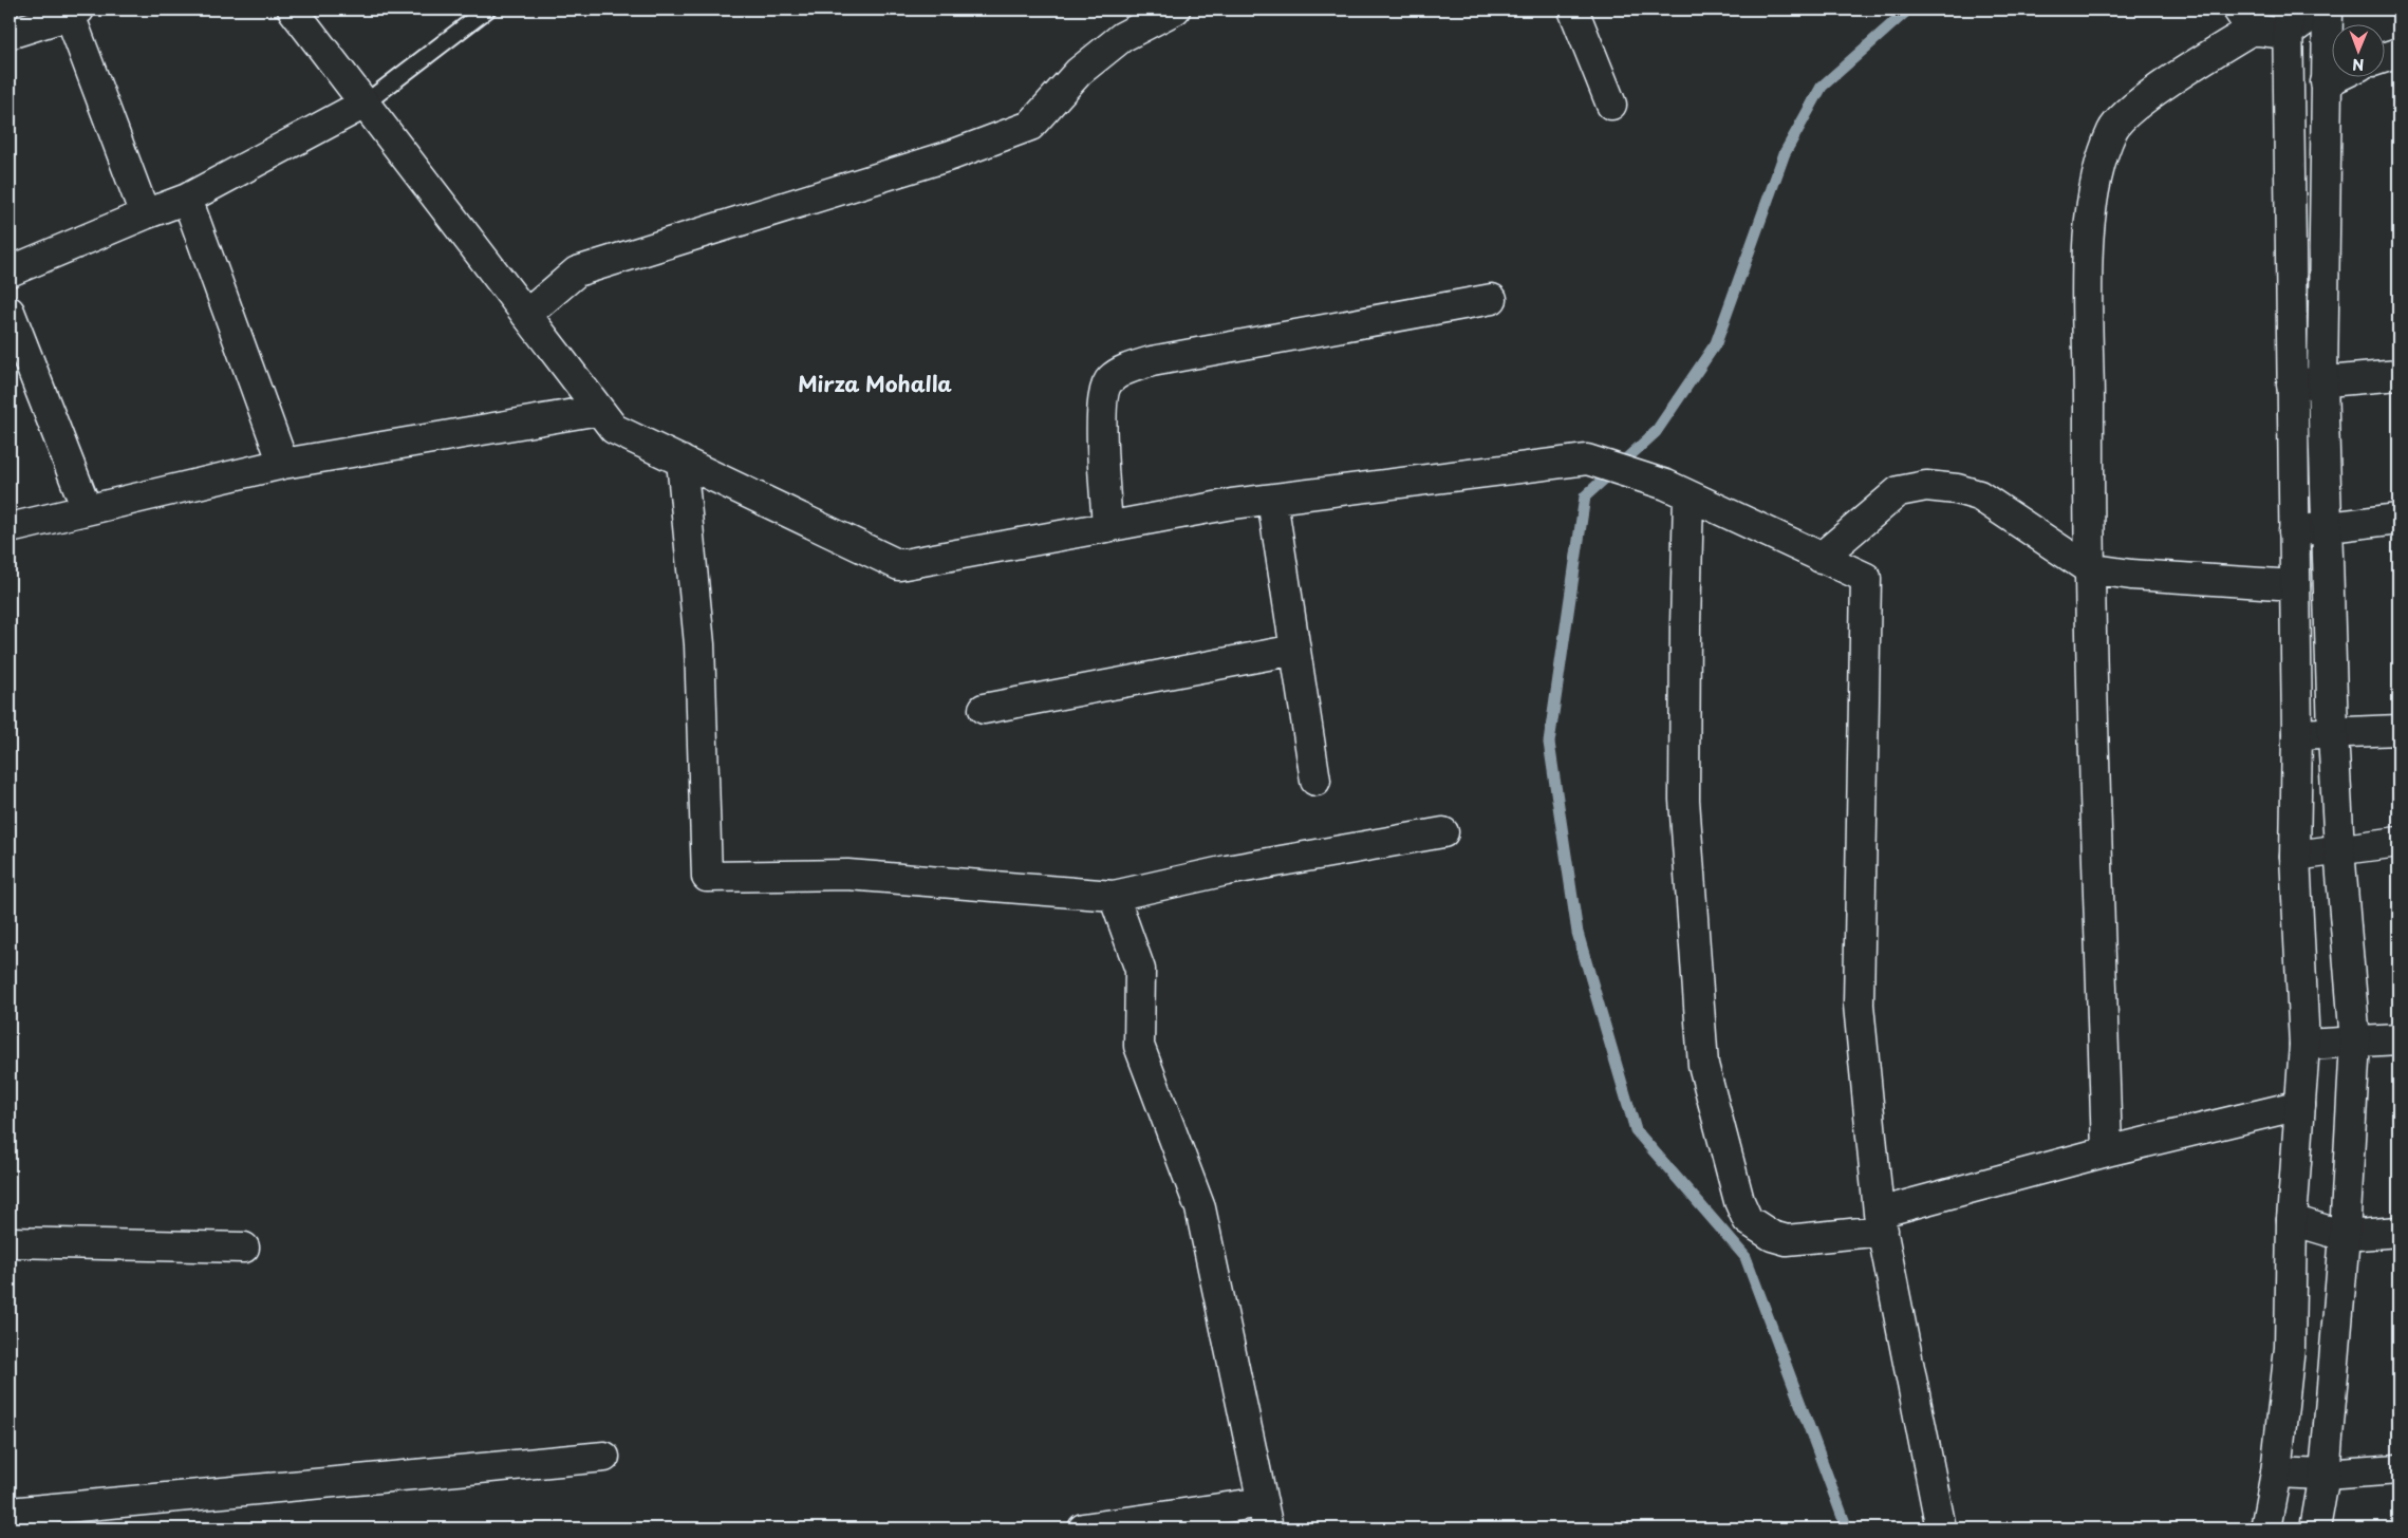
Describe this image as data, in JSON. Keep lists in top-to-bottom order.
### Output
{
  "districts": ["Mirza Mohalla"],
  "north": "bottom"
}
